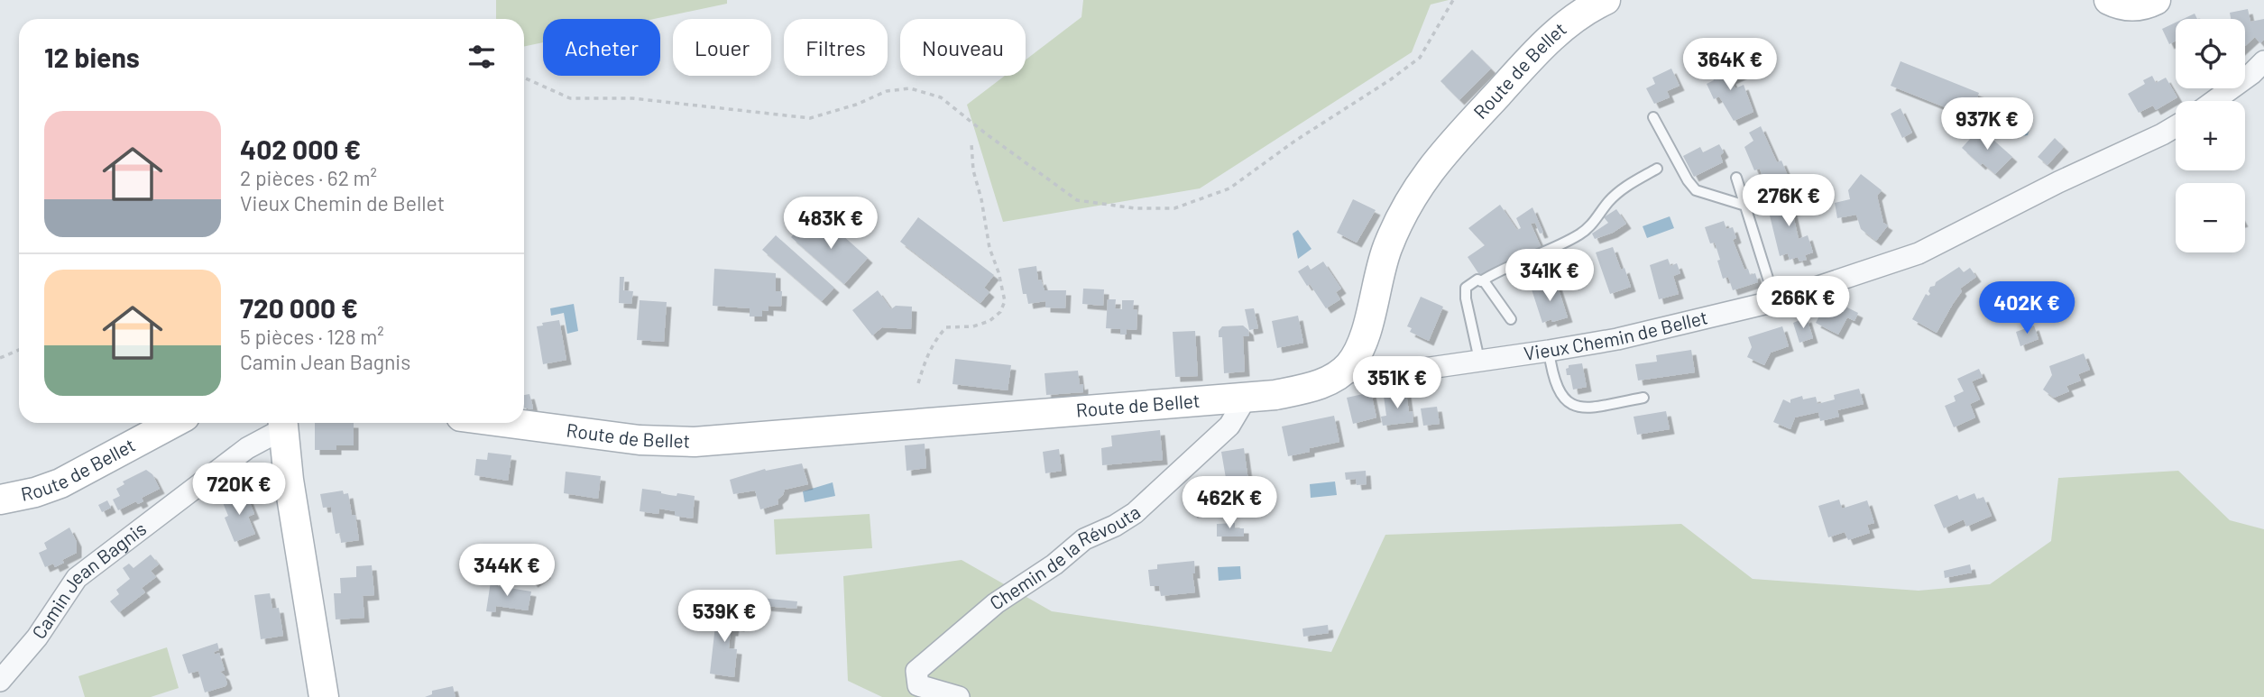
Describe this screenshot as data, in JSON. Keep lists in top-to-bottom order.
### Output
{
  "streets": {
    "main road": ["Route de Bellet"],
    "street": ["Vieux Chemin de Bellet", "Chemin de la Révouta", "Camin Jean Bagnis"]
  },
  "crossings": [
    ["Route de Bellet", "Vieux Chemin de Bellet"],
    ["Route de Bellet", "Chemin de la Révouta"]
  ],
  "page": {
    "map_buttons": ["+", "−"],
    "chip": [
      "Acheter",
      "Louer",
      "Filtres",
      "Nouveau"
    ],
    "heading": "12 biens",
    "price": [
      "364K €",
      "937K €",
      "276K €",
      "483K €",
      "341K €",
      "266K €",
      "402K €",
      "351K €",
      "720K €",
      "462K €",
      "344K €",
      "539K €"
    ],
    "list": [
      {
        "name": "402 000 €",
        "note": "2 pièces · 62 m² · Vieux Chemin de Bellet"
      },
      {
        "name": "720 000 €",
        "note": "5 pièces · 128 m² · Camin Jean Bagnis"
      }
    ]
  }
}
